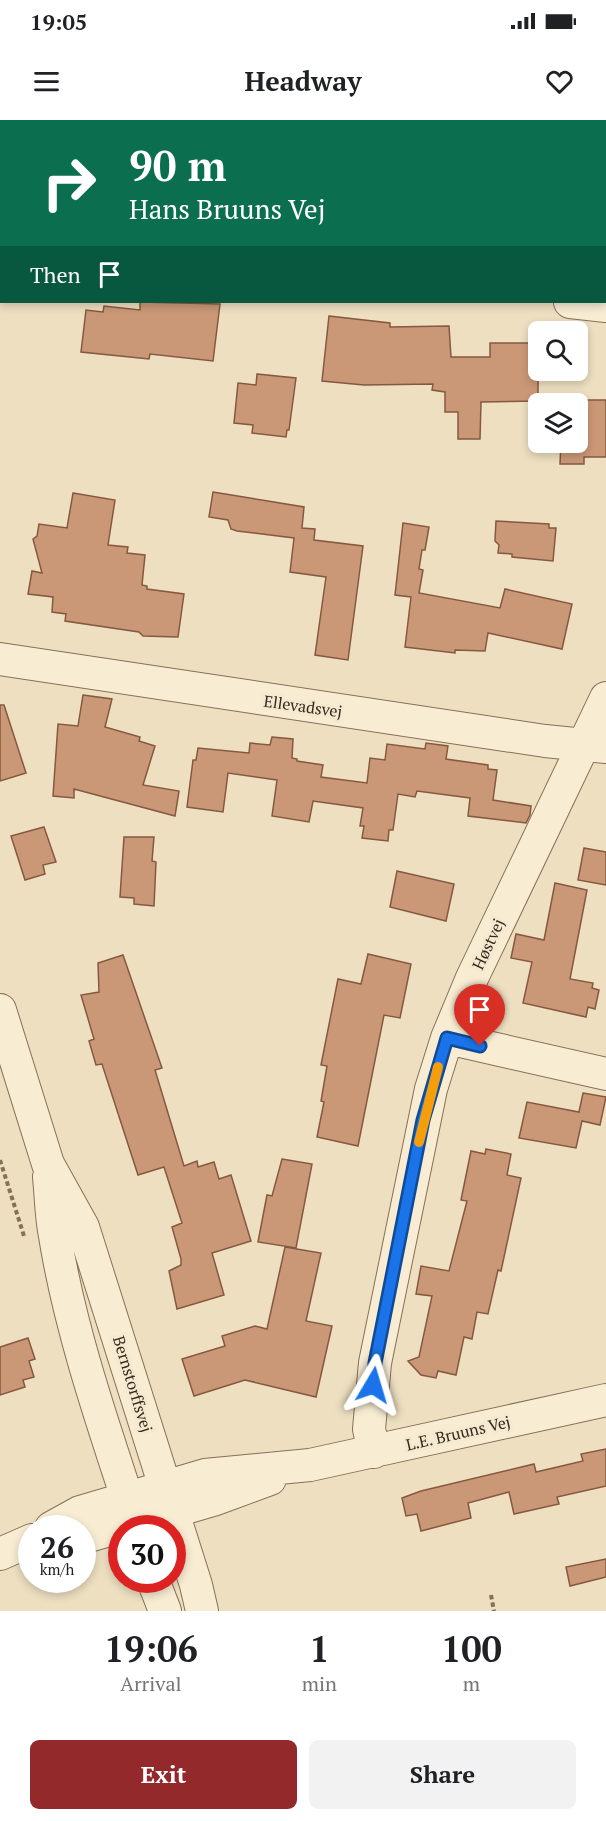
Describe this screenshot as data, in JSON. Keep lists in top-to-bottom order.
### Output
{
  "streets": {
    "street": [
      "Ellevadsvej",
      "Høstvej",
      "Bernstorffsvej",
      "L.E. Bruuns Vej"
    ]
  },
  "crossings": [
    ["Ellevadsvej", "Høstvej"],
    ["Høstvej", "L.E. Bruuns Vej"],
    ["Bernstorffsvej", "L.E. Bruuns Vej"]
  ],
  "page": {
    "status": "19:05",
    "header": "Headway",
    "turn": ["90 m", "Hans Bruuns Vej"],
    "then": "Then",
    "speed": "26 km/h",
    "limit": "30",
    "eta": [
      "19:06",
      "Arrival",
      "1",
      "min",
      "100",
      "m"
    ],
    "buttons": ["Exit", "Share"]
  }
}
